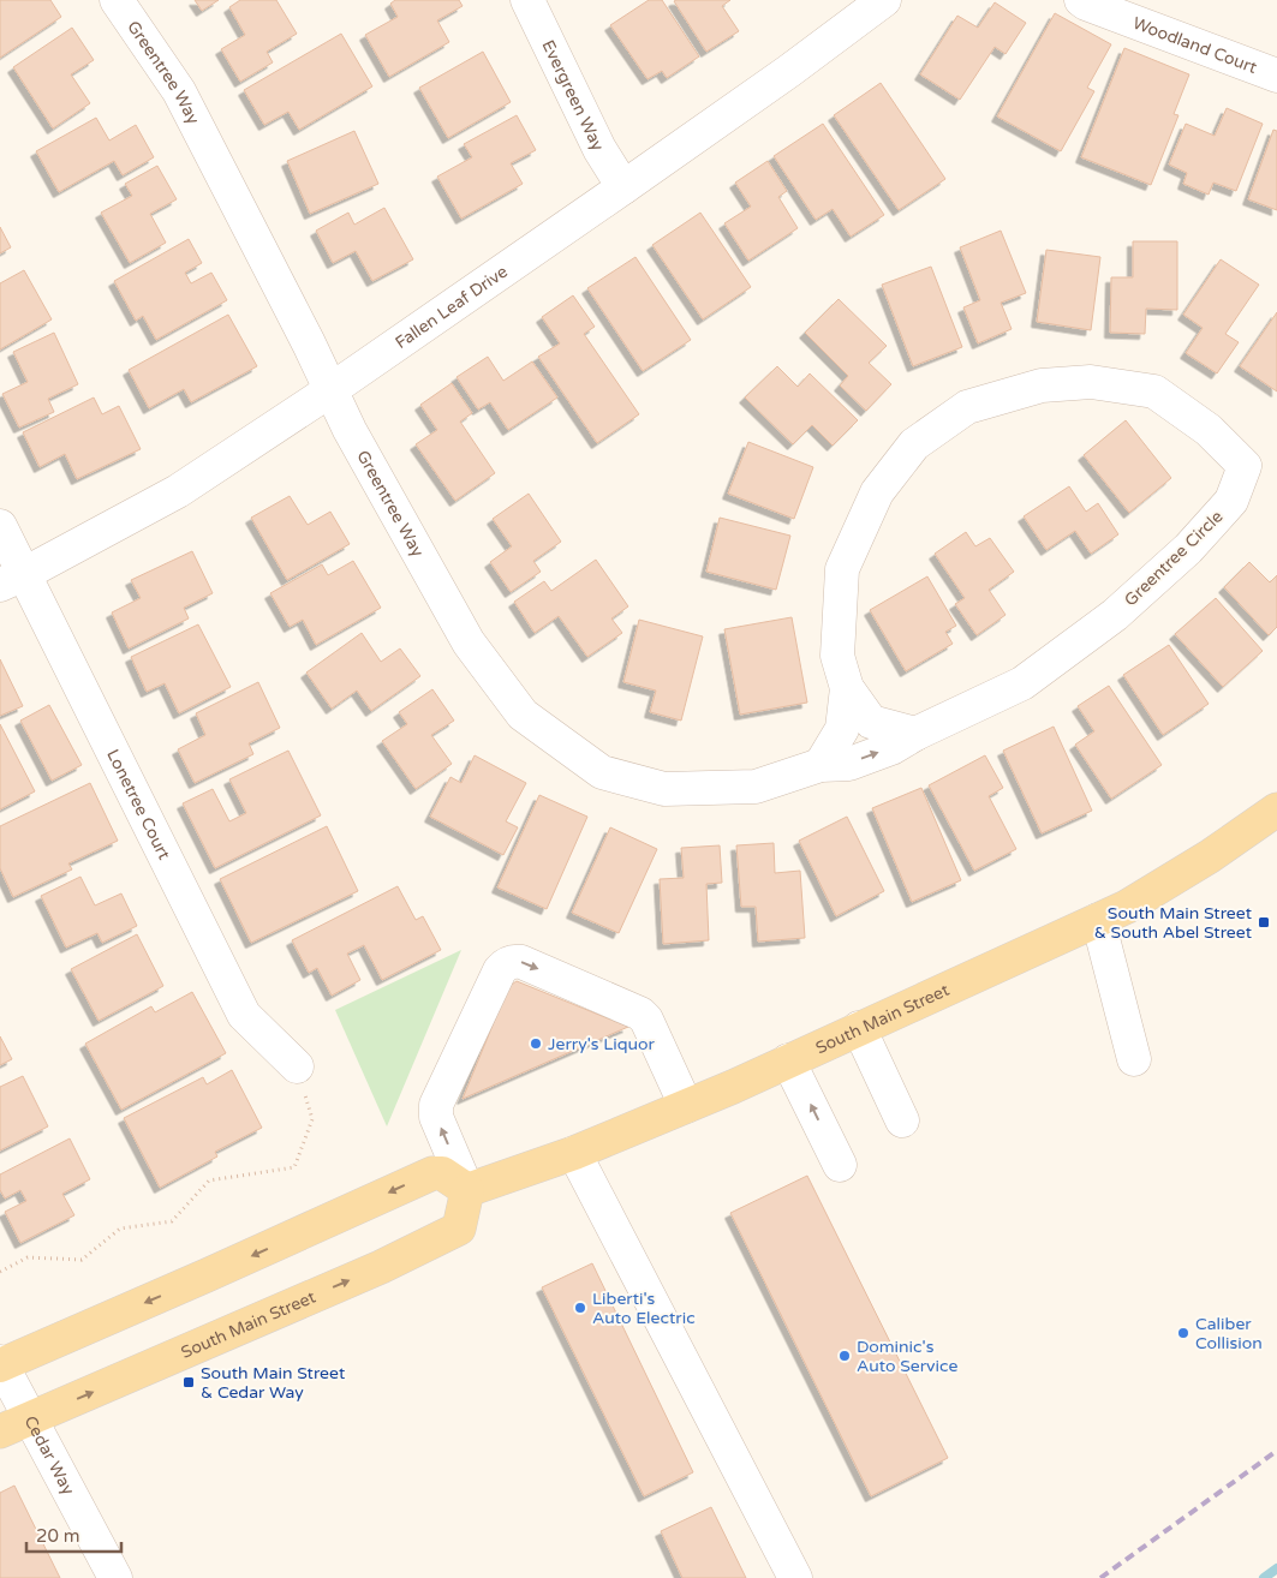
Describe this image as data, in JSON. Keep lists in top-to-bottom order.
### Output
{
  "streets": {
    "main road": ["South Main Street"],
    "street": [
      "Woodland Court",
      "Greentree Way",
      "Evergreen Way",
      "Fallen Leaf Drive",
      "Greentree Circle",
      "Lonetree Court",
      "Cedar Way"
    ]
  },
  "crossings": [
    ["Greentree Way", "Fallen Leaf Drive"],
    ["Greentree Way", "Greentree Circle"],
    ["Evergreen Way", "Fallen Leaf Drive"],
    ["Fallen Leaf Drive", "Lonetree Court"],
    ["South Main Street", "Cedar Way"]
  ],
  "places": {
    "transit": ["South Main Street & South Abel Street", "South Main Street & Cedar Way"],
    "other": [
      "Jerry's Liquor",
      "Liberti's Auto Electric",
      "Caliber Collision",
      "Dominic's Auto Service"
    ]
  },
  "scale_bar": "20 m"
}
